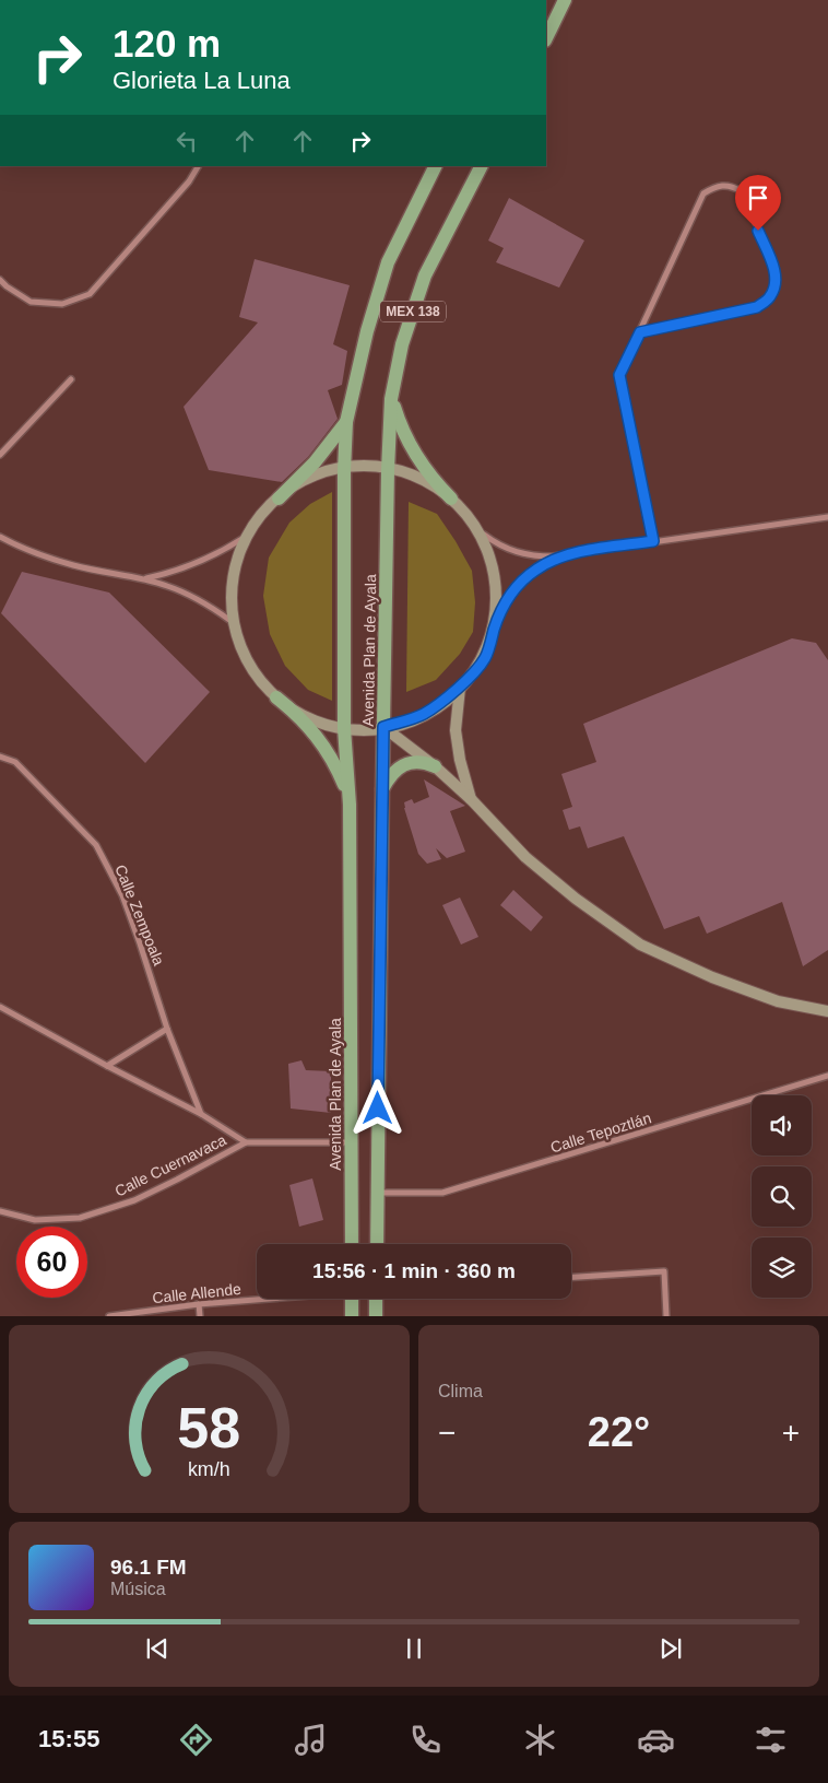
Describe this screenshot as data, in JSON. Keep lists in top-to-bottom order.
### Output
{
  "streets": {
    "main road": ["MEX 138", "Avenida Plan de Ayala"],
    "street": [
      "Calle Zempoala",
      "Calle Tepoztlán",
      "Calle Cuernavaca",
      "Calle Allende"
    ]
  },
  "crossings": [
    ["Avenida Plan de Ayala", "Calle Tepoztlán"],
    ["Avenida Plan de Ayala", "Calle Cuernavaca"]
  ],
  "page": {
    "turn": ["120 m", "Glorieta La Luna"],
    "limit": "60",
    "trip": "15:56 · 1 min · 360 m",
    "tile": "Clima",
    "heat": ["−", "22°", "+"],
    "song": ["96.1 FM", "Música"],
    "tabs": "15:55",
    "gauge": ["58", "km/h"]
  }
}
